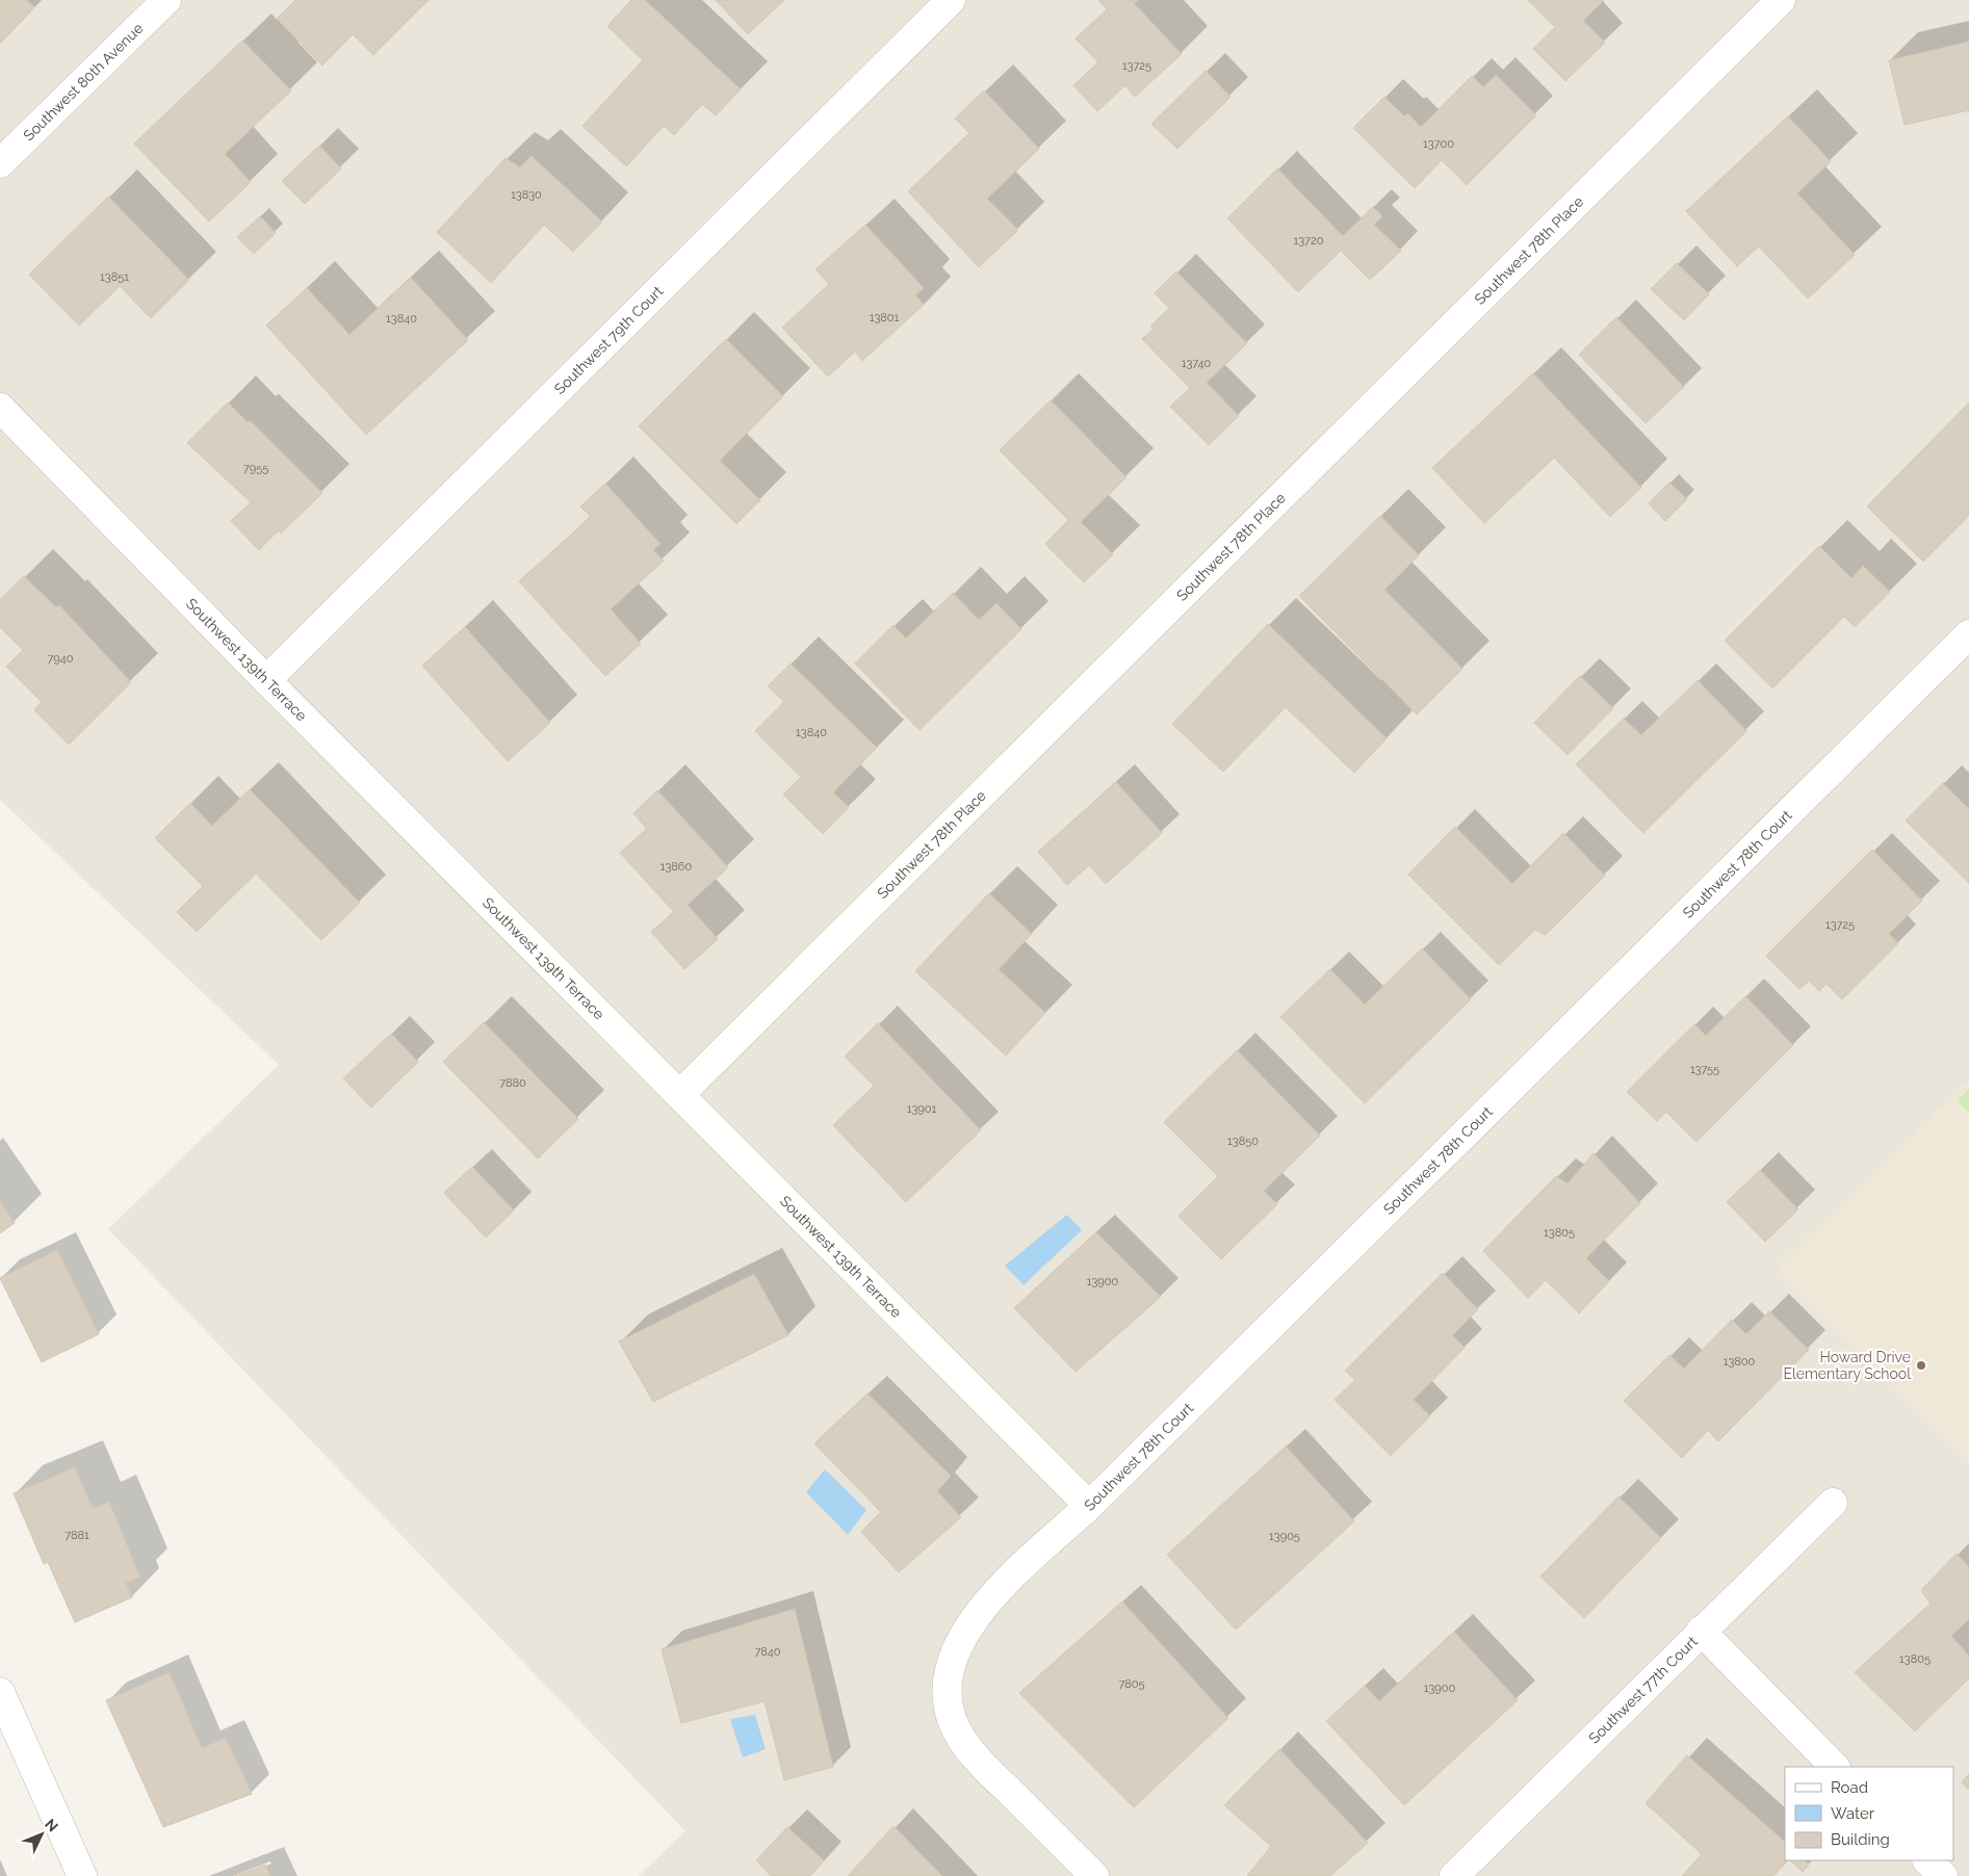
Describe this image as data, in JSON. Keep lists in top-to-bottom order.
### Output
{
  "streets": {
    "street": [
      "Southwest 80th Avenue",
      "Southwest 78th Place",
      "Southwest 79th Court",
      "Southwest 139th Terrace",
      "Southwest 78th Court",
      "Southwest 77th Court"
    ]
  },
  "crossings": [
    ["Southwest 78th Place", "Southwest 139th Terrace"],
    ["Southwest 79th Court", "Southwest 139th Terrace"],
    ["Southwest 139th Terrace", "Southwest 78th Court"]
  ],
  "places": ["Howard Drive Elementary School"],
  "house_numbers": [
    "13725",
    "13700",
    "13830",
    "13720",
    "13851",
    "13801",
    "13840",
    "13740",
    "7955",
    "7940",
    "13840",
    "13860",
    "13725",
    "13755",
    "7880",
    "13901",
    "13850",
    "13805",
    "13900",
    "13800",
    "7881",
    "13905",
    "7840",
    "13805",
    "7805",
    "13900"
  ],
  "legend": ["Road", "Water", "Building"],
  "north": "top right"
}
